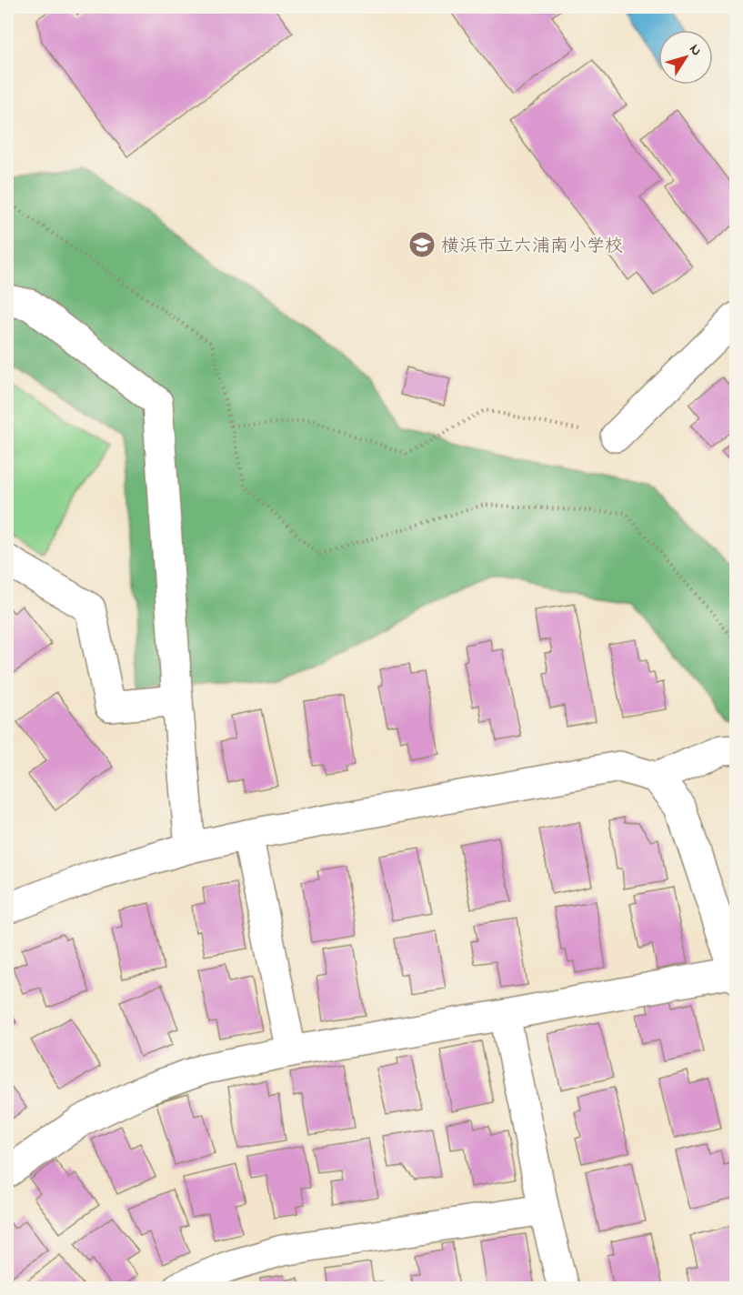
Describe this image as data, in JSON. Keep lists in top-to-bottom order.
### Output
{
  "places": {
    "school or university": ["横浜市立六浦南小学校"]
  },
  "north": "top right"
}
